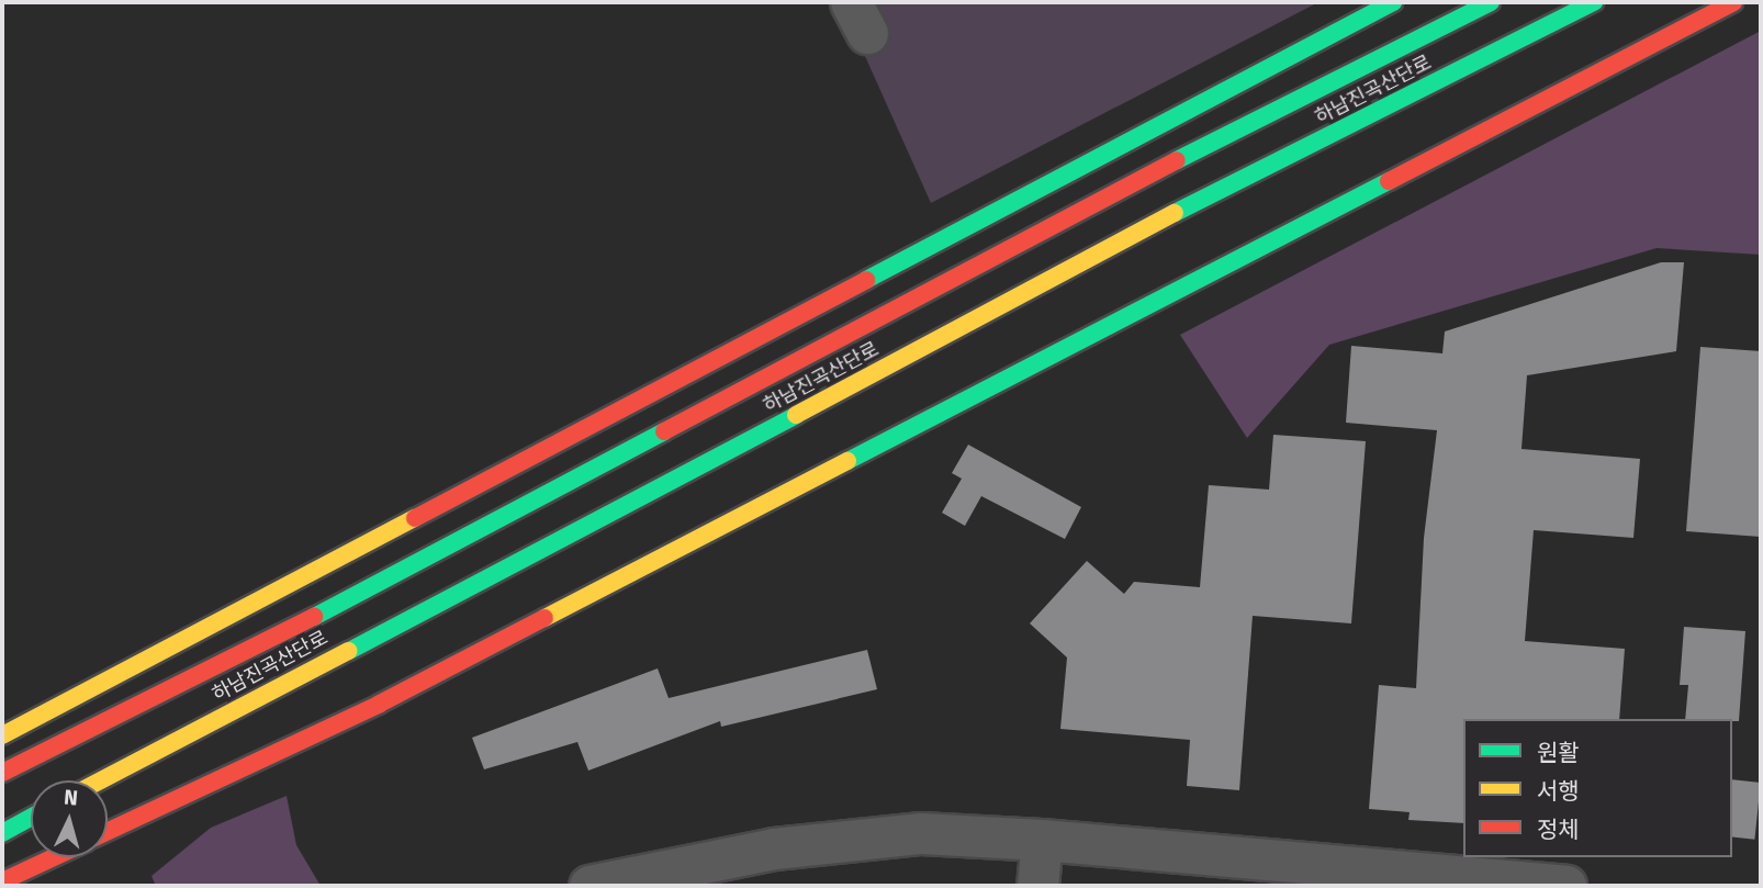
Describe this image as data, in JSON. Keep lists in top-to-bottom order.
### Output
{
  "streets": {
    "highway": ["하남진곡산단로"]
  },
  "legend": ["원활", "서행", "정체"],
  "north": "top"
}
